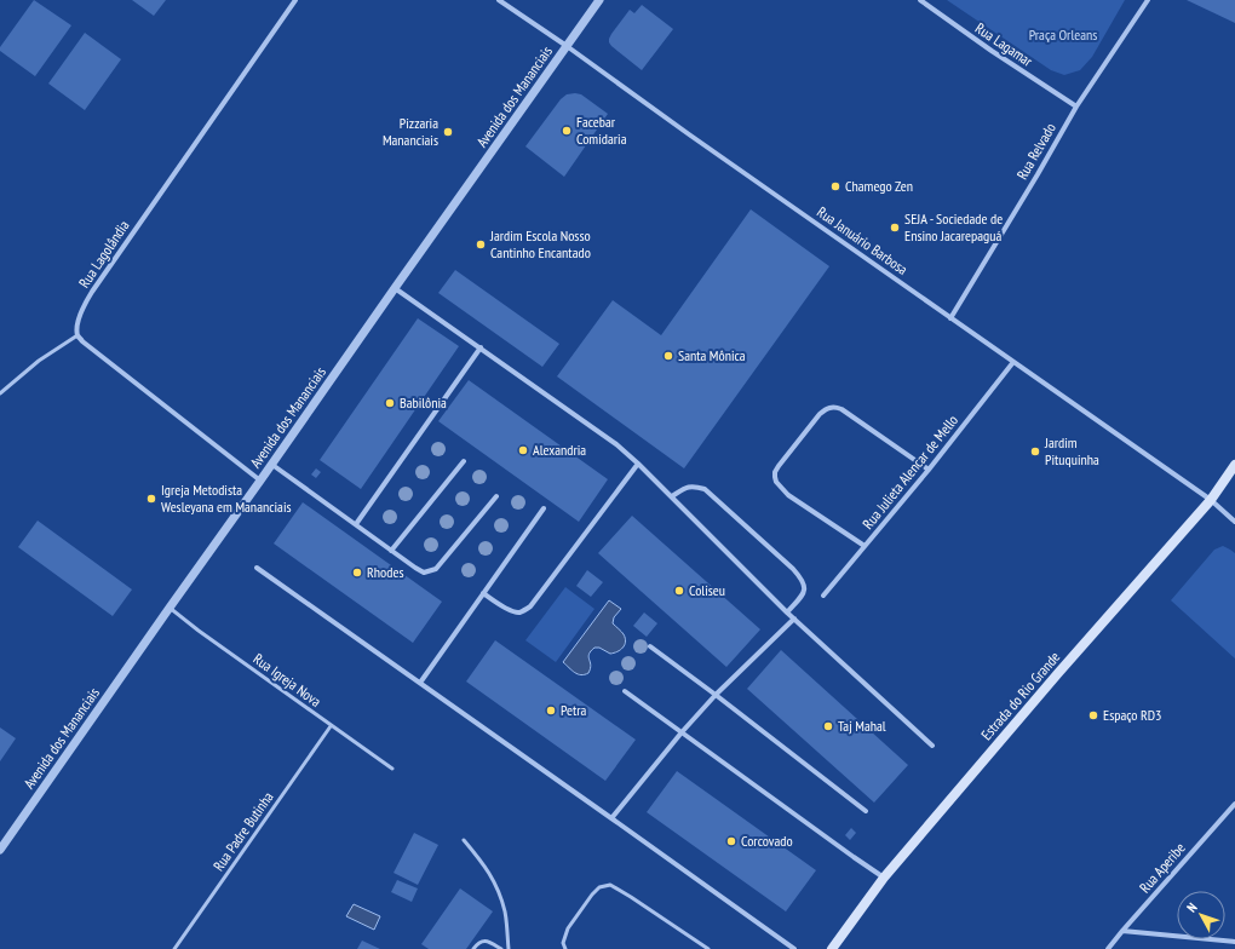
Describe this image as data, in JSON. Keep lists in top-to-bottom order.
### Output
{
  "streets": {
    "main road": ["Estrada do Rio Grande"],
    "street": [
      "Rua Lagamar",
      "Avenida dos Mananciais",
      "Rua Relvado",
      "Rua Januário Barbosa",
      "Rua Lagolândia",
      "Rua Julieta Alencar de Mello",
      "Rua Aperibe"
    ],
    "lane": ["Rua Igreja Nova", "Rua Padre Butinha"]
  },
  "crossings": [
    ["Rua Lagamar", "Rua Relvado"],
    ["Avenida dos Mananciais", "Rua Januário Barbosa"],
    ["Avenida dos Mananciais", "Rua Igreja Nova"],
    ["Rua Relvado", "Rua Januário Barbosa"],
    ["Rua Januário Barbosa", "Rua Julieta Alencar de Mello"],
    ["Rua Januário Barbosa", "Estrada do Rio Grande"],
    ["Rua Igreja Nova", "Rua Padre Butinha"]
  ],
  "parks": ["Praça Orleans"],
  "places": [
    "Facebar Comidaria",
    "Pizzaria Mananciais",
    "Chamego Zen",
    "SEJA - Sociedade de Ensino Jacarepaguá",
    "Jardim Escola Nosso Cantinho Encantado",
    "Santa Mônica",
    "Babilônia",
    "Alexandria",
    "Jardim Pituquinha",
    "Igreja Metodista Wesleyana em Mananciais",
    "Rhodes",
    "Coliseu",
    "Petra",
    "Espaço RD3",
    "Taj Mahal",
    "Corcovado"
  ],
  "north": "top left"
}
